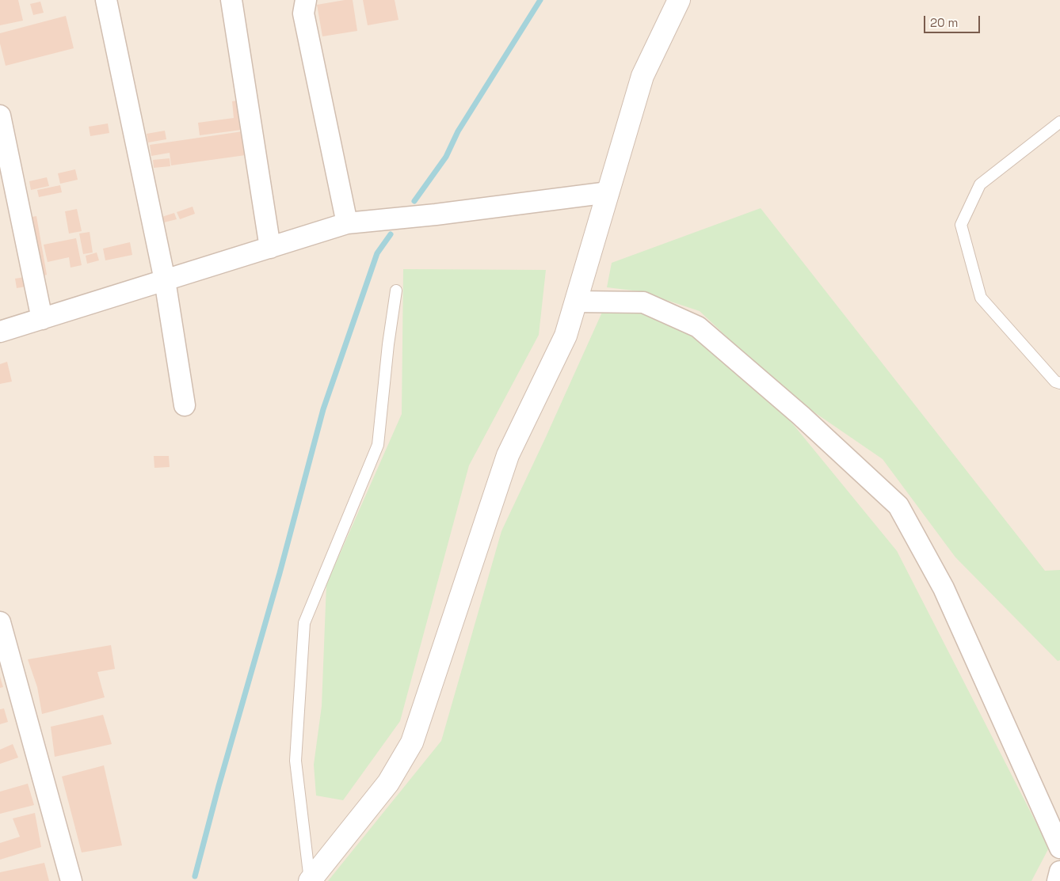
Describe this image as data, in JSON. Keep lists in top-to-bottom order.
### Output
{
  "scale_bar": "20 m"
}
